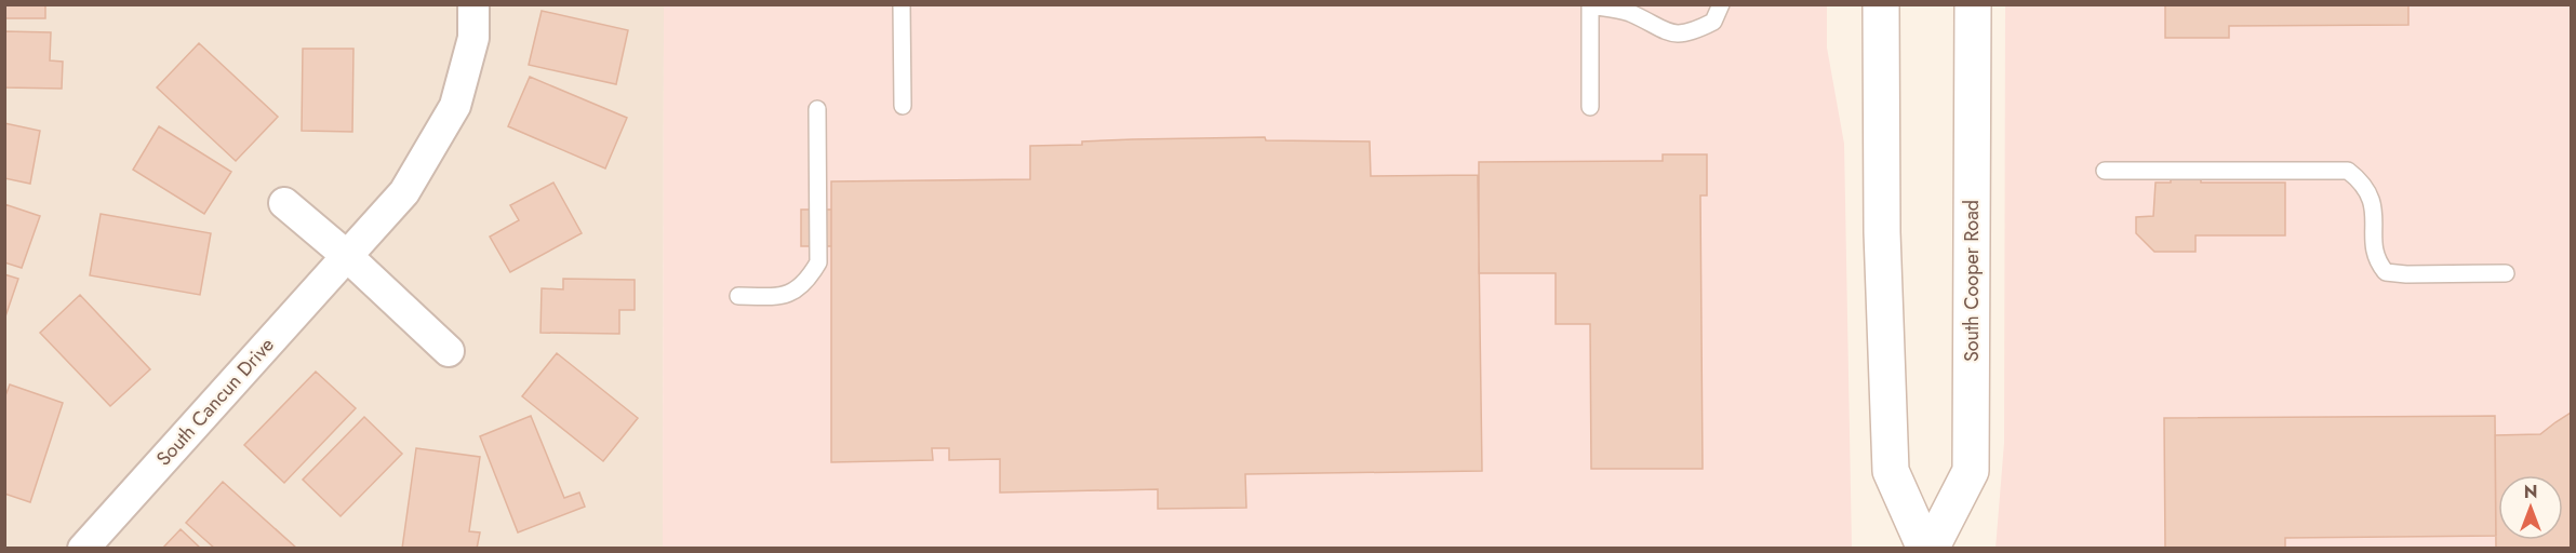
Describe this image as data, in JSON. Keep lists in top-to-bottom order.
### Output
{
  "streets": {
    "main road": ["South Cooper Road"],
    "street": ["South Cancun Drive"]
  },
  "north": "top"
}
